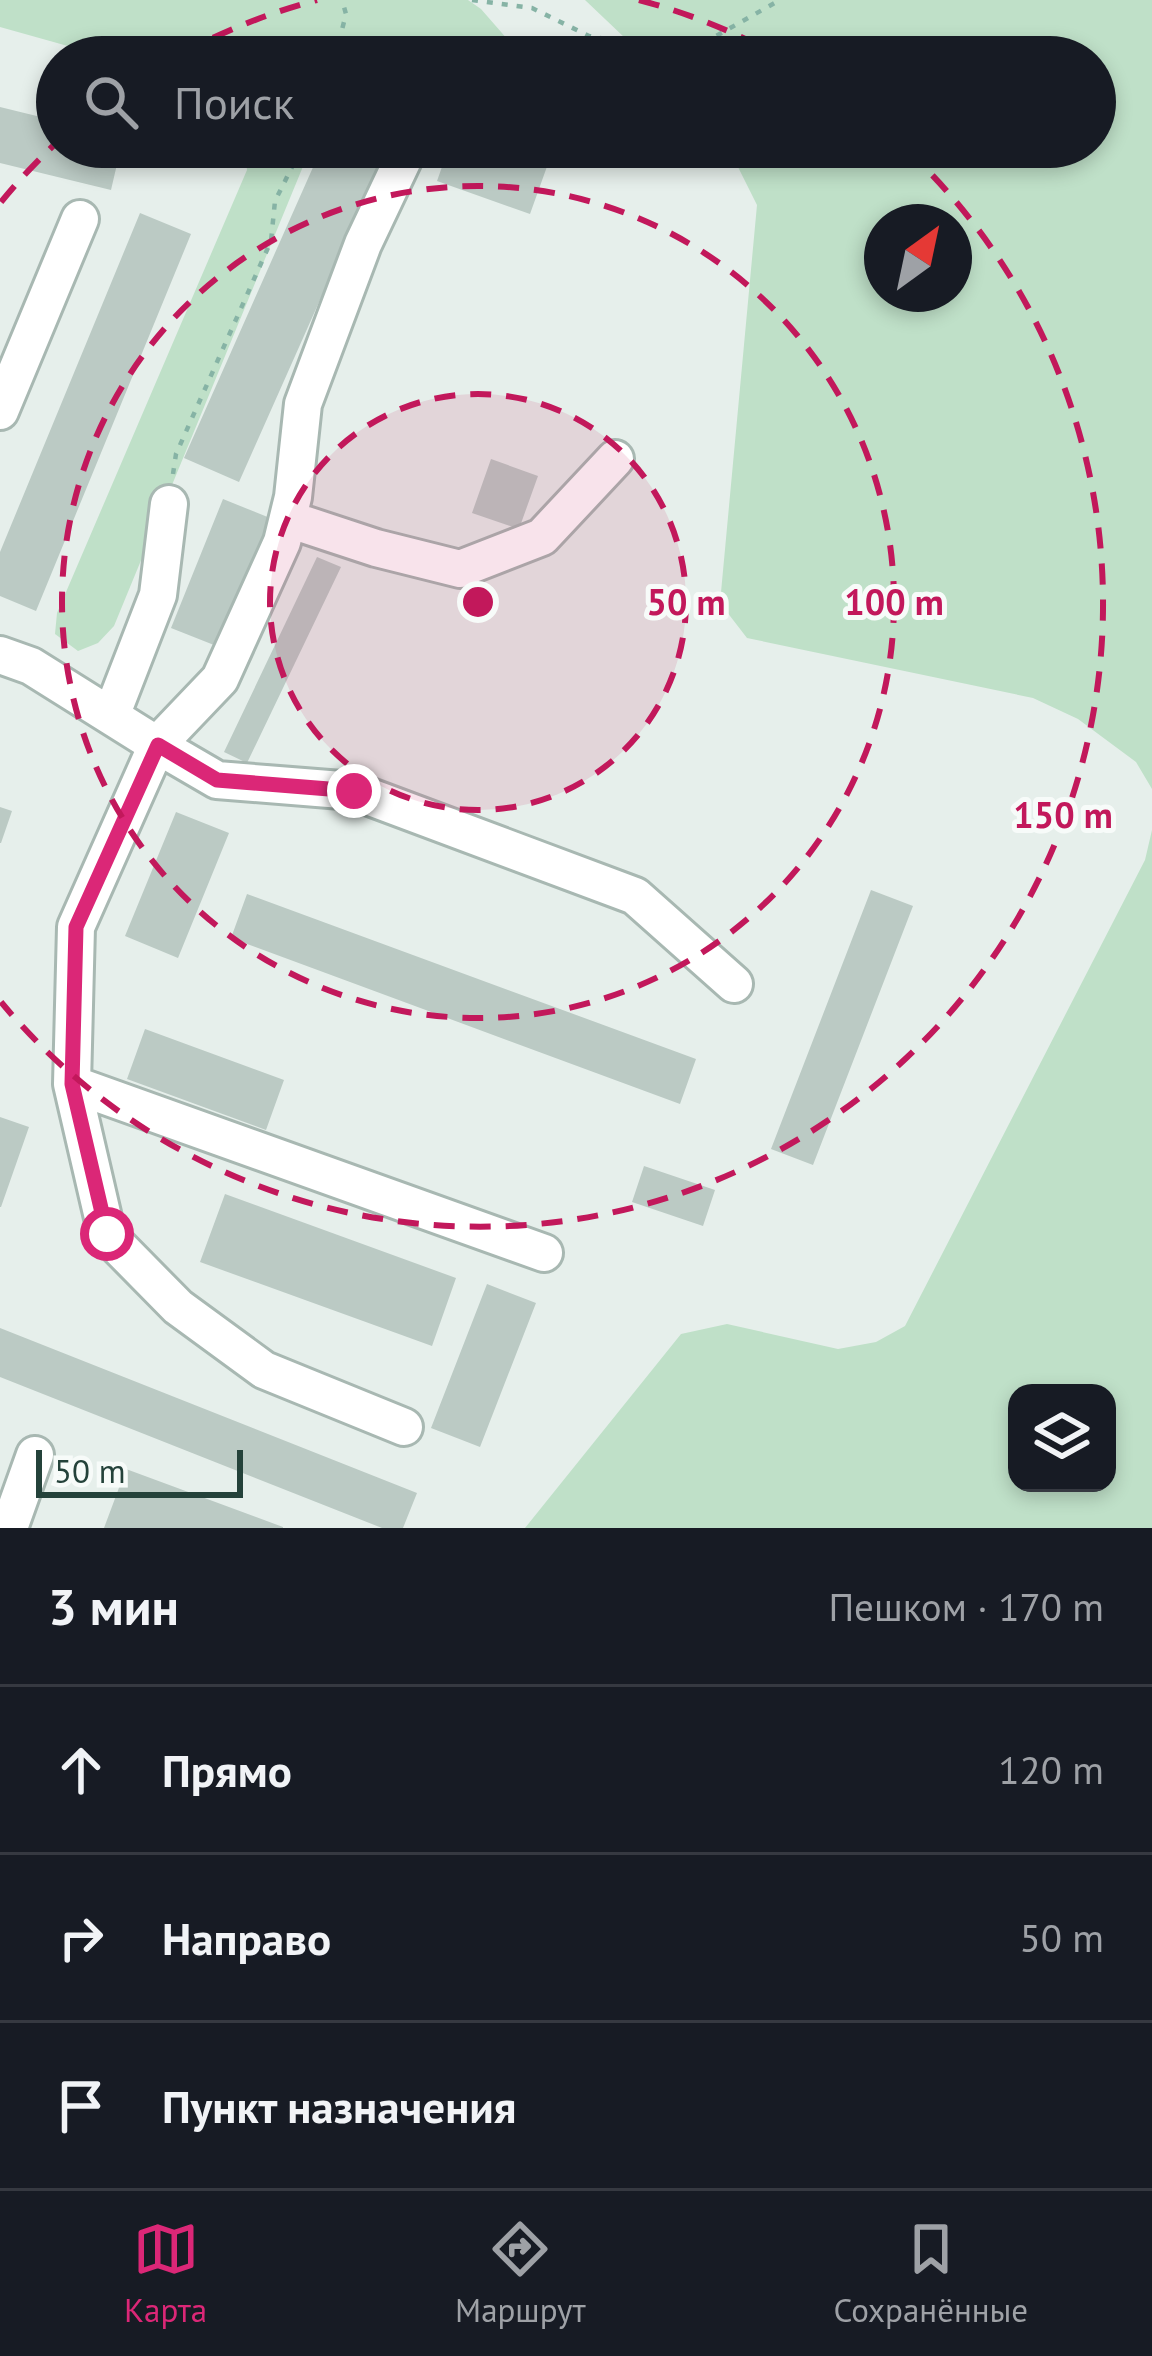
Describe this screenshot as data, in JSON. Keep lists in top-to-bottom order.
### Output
{
  "scale_bar": "50 m",
  "north": "top right",
  "page": {
    "search": "Поиск",
    "scale": "50 m",
    "heading": ["3 мин", "Пешком · 170 m"],
    "list": [
      ["Прямо", "120 m"],
      ["Направо", "50 m"],
      "Пункт назначения"
    ],
    "nav": ["Карта", "Маршрут", "Сохранённые"]
  },
  "rings": ["50 m", "100 m", "150 m"]
}
